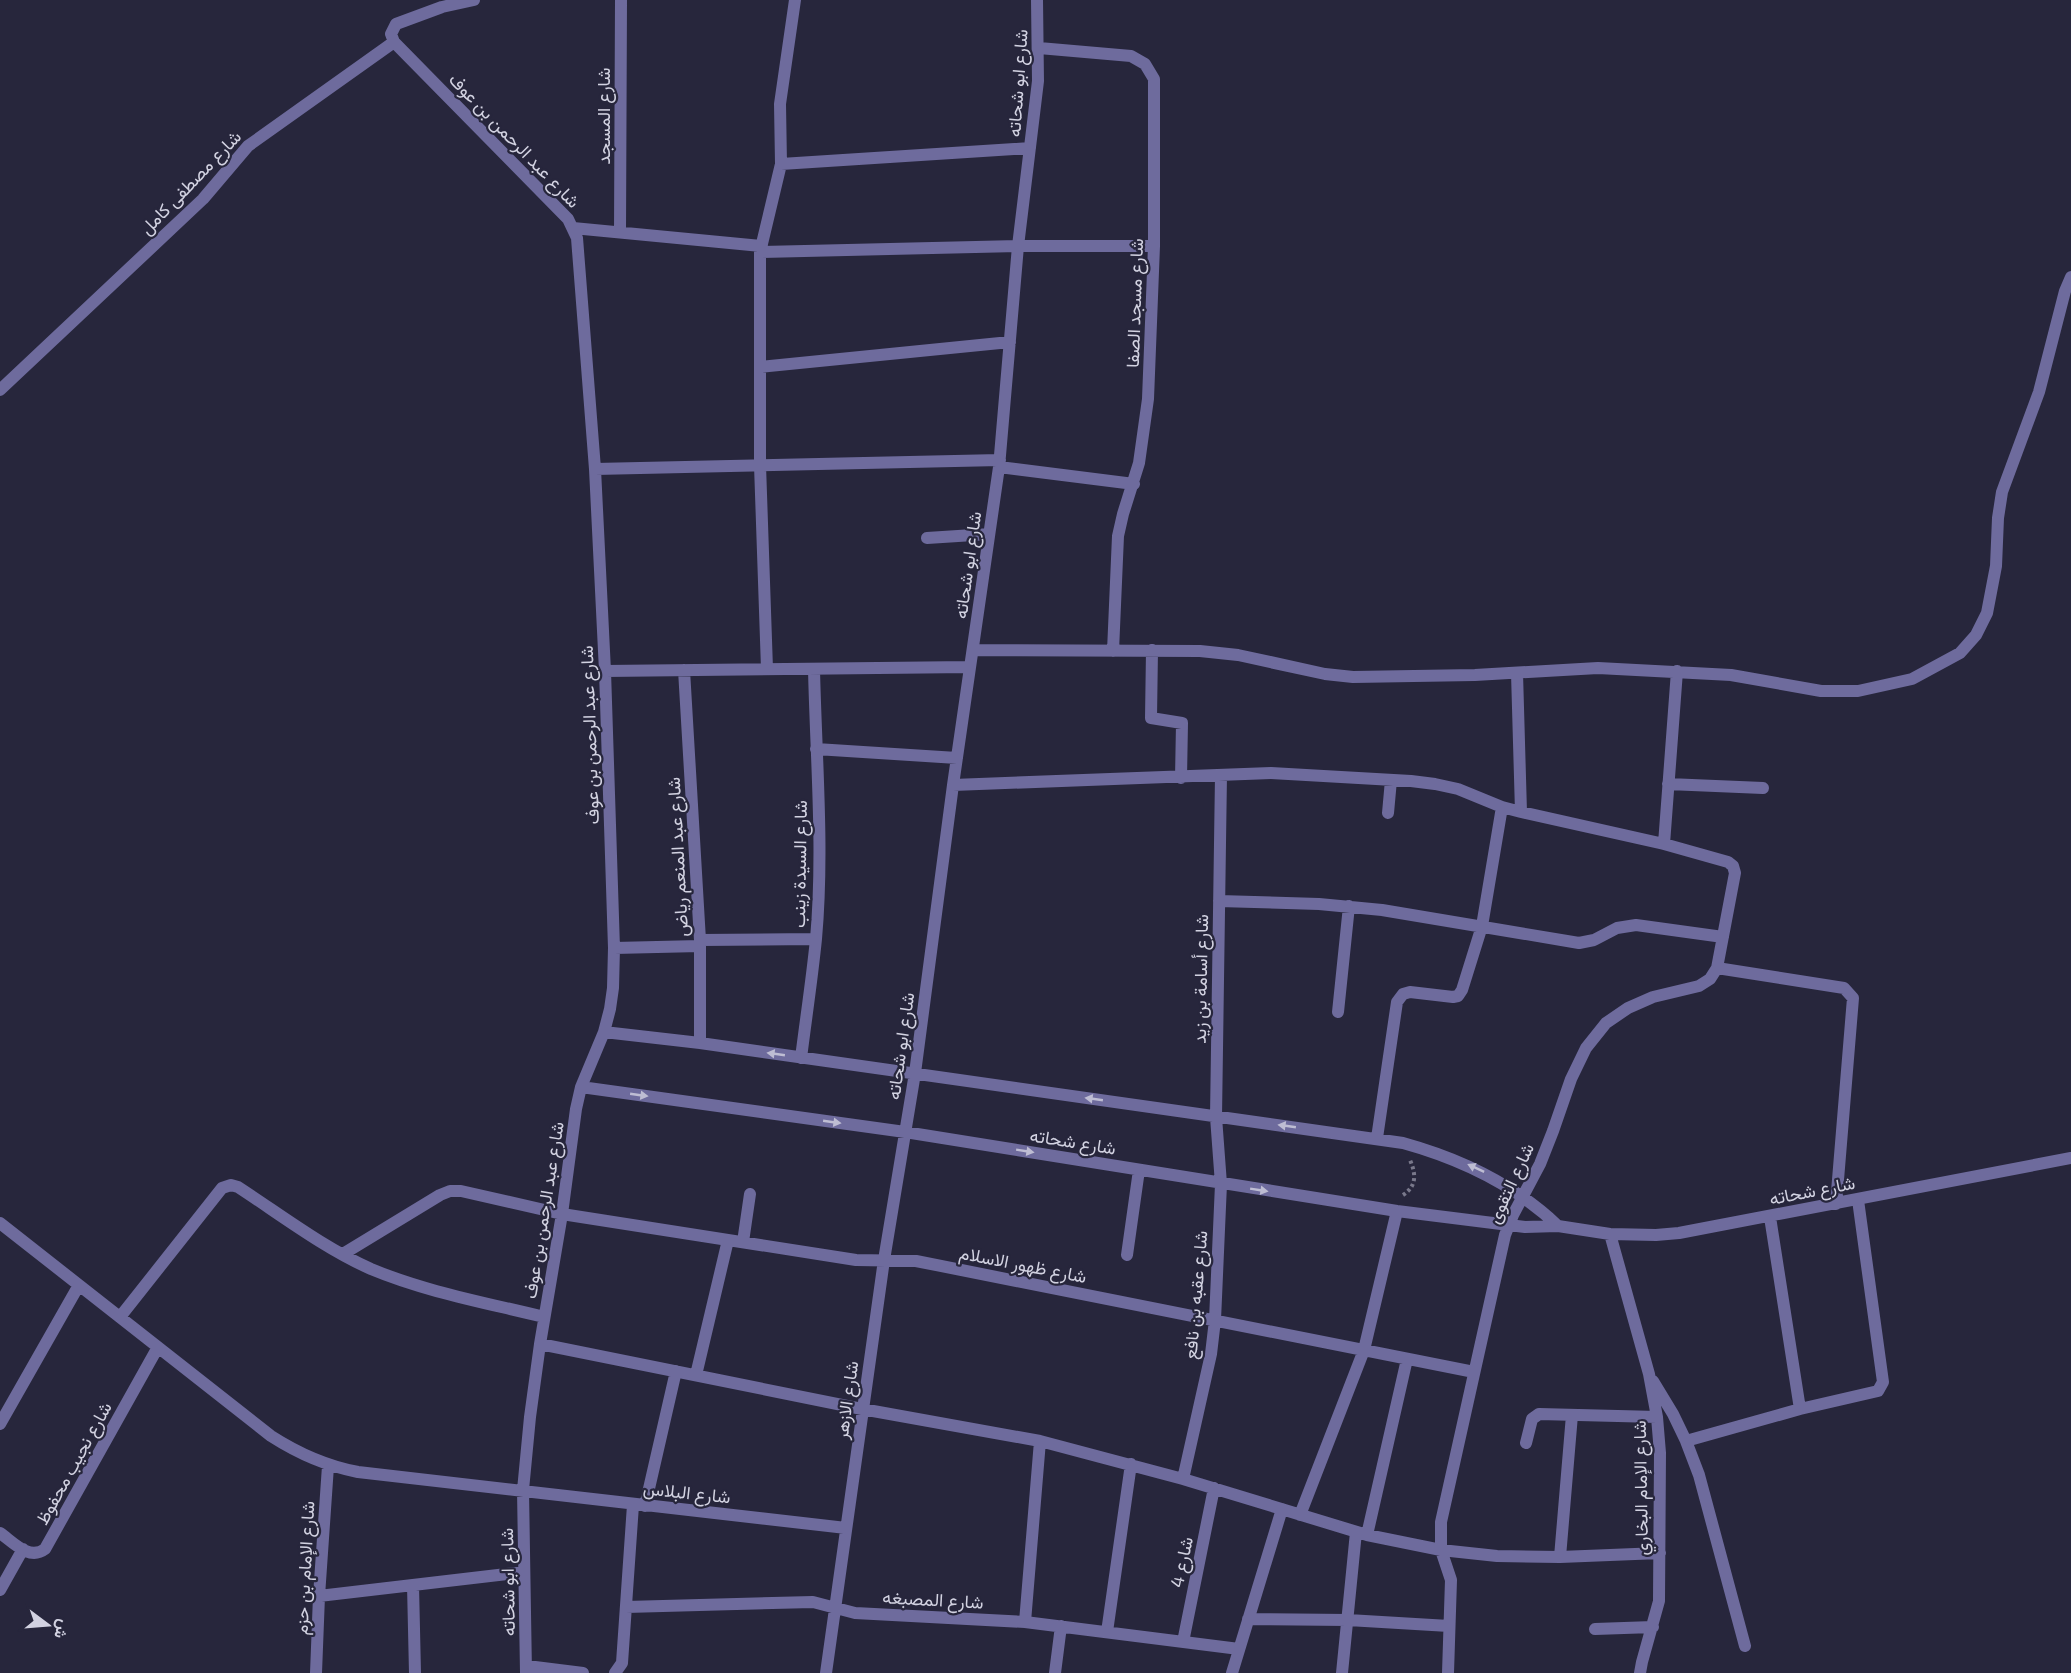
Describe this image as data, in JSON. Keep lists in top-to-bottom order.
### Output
{
  "streets": {
    "street": [
      "شارع ابو شحاته",
      "شارع المسجد",
      "شارع عبد الرحمن بن عوف",
      "شارع مصطفى كامل",
      "شارع مسجد الصفا",
      "شارع عبد المنعم رياض",
      "شارع السيدة زينب",
      "شارع أسامة بن زيد",
      "شارع شحاته",
      "شارع التقوى",
      "شارع ظهور الاسلام",
      "شارع عقبه بن نافع",
      "شارع الازهر",
      "شارع نجيب محفوظ",
      "شارع الإمام البخاري",
      "شارع البلاس",
      "شارع 4",
      "شارع الإمام بن حزم",
      "شارع المصبغه"
    ]
  },
  "crossings": [
    ["شارع ابو شحاته", "شارع عبد الرحمن بن عوف"],
    ["شارع ابو شحاته", "شارع مسجد الصفا"],
    ["شارع ابو شحاته", "شارع شحاته"],
    ["شارع ابو شحاته", "شارع الازهر"],
    ["شارع ابو شحاته", "شارع البلاس"],
    ["شارع عبد الرحمن بن عوف", "شارع مصطفى كامل"],
    ["شارع عبد الرحمن بن عوف", "شارع شحاته"],
    ["شارع عبد الرحمن بن عوف", "شارع ظهور الاسلام"],
    ["شارع عبد الرحمن بن عوف", "شارع البلاس"],
    ["شارع أسامة بن زيد", "شارع شحاته"],
    ["شارع أسامة بن زيد", "شارع عقبه بن نافع"],
    ["شارع شحاته", "شارع التقوى"],
    ["شارع شحاته", "شارع عقبه بن نافع"],
    ["شارع شحاته", "شارع الازهر"],
    ["شارع شحاته", "شارع الإمام البخاري"],
    ["شارع التقوى", "شارع ظهور الاسلام"],
    ["شارع ظهور الاسلام", "شارع عقبه بن نافع"],
    ["شارع ظهور الاسلام", "شارع الازهر"],
    ["شارع الازهر", "شارع البلاس"],
    ["شارع الازهر", "شارع المصبغه"],
    ["شارع نجيب محفوظ", "شارع البلاس"],
    ["شارع البلاس", "شارع الإمام بن حزم"],
    ["شارع 4", "شارع المصبغه"]
  ],
  "north": "right"
}
